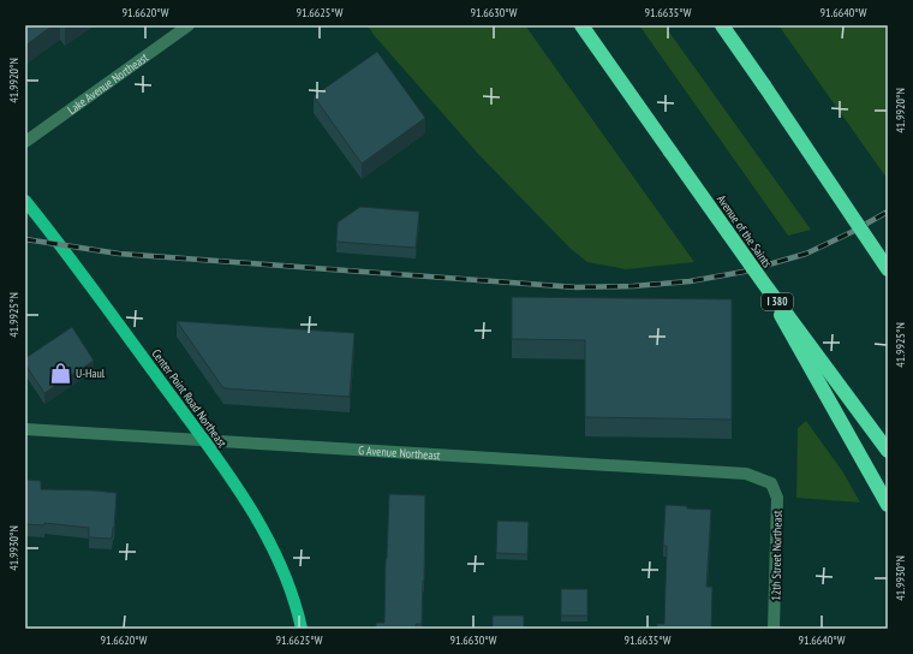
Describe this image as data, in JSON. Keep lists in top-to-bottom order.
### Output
{
  "streets": {
    "highway": ["Avenue of the Saints", "I 380"],
    "main road": ["Center Point Road Northeast"],
    "street": ["Lake Avenue Northeast", "G Avenue Northeast", "12th Street Northeast"]
  },
  "crossings": [
    ["Center Point Road Northeast", "G Avenue Northeast"],
    ["G Avenue Northeast", "12th Street Northeast"]
  ],
  "places": {
    "shop": ["U-Haul"]
  },
  "coordinates": [
    "91.6620°W",
    "91.6625°W",
    "91.6630°W",
    "91.6635°W",
    "91.6640°W",
    "41.9920°N",
    "41.9925°N",
    "41.9930°N"
  ]
}
